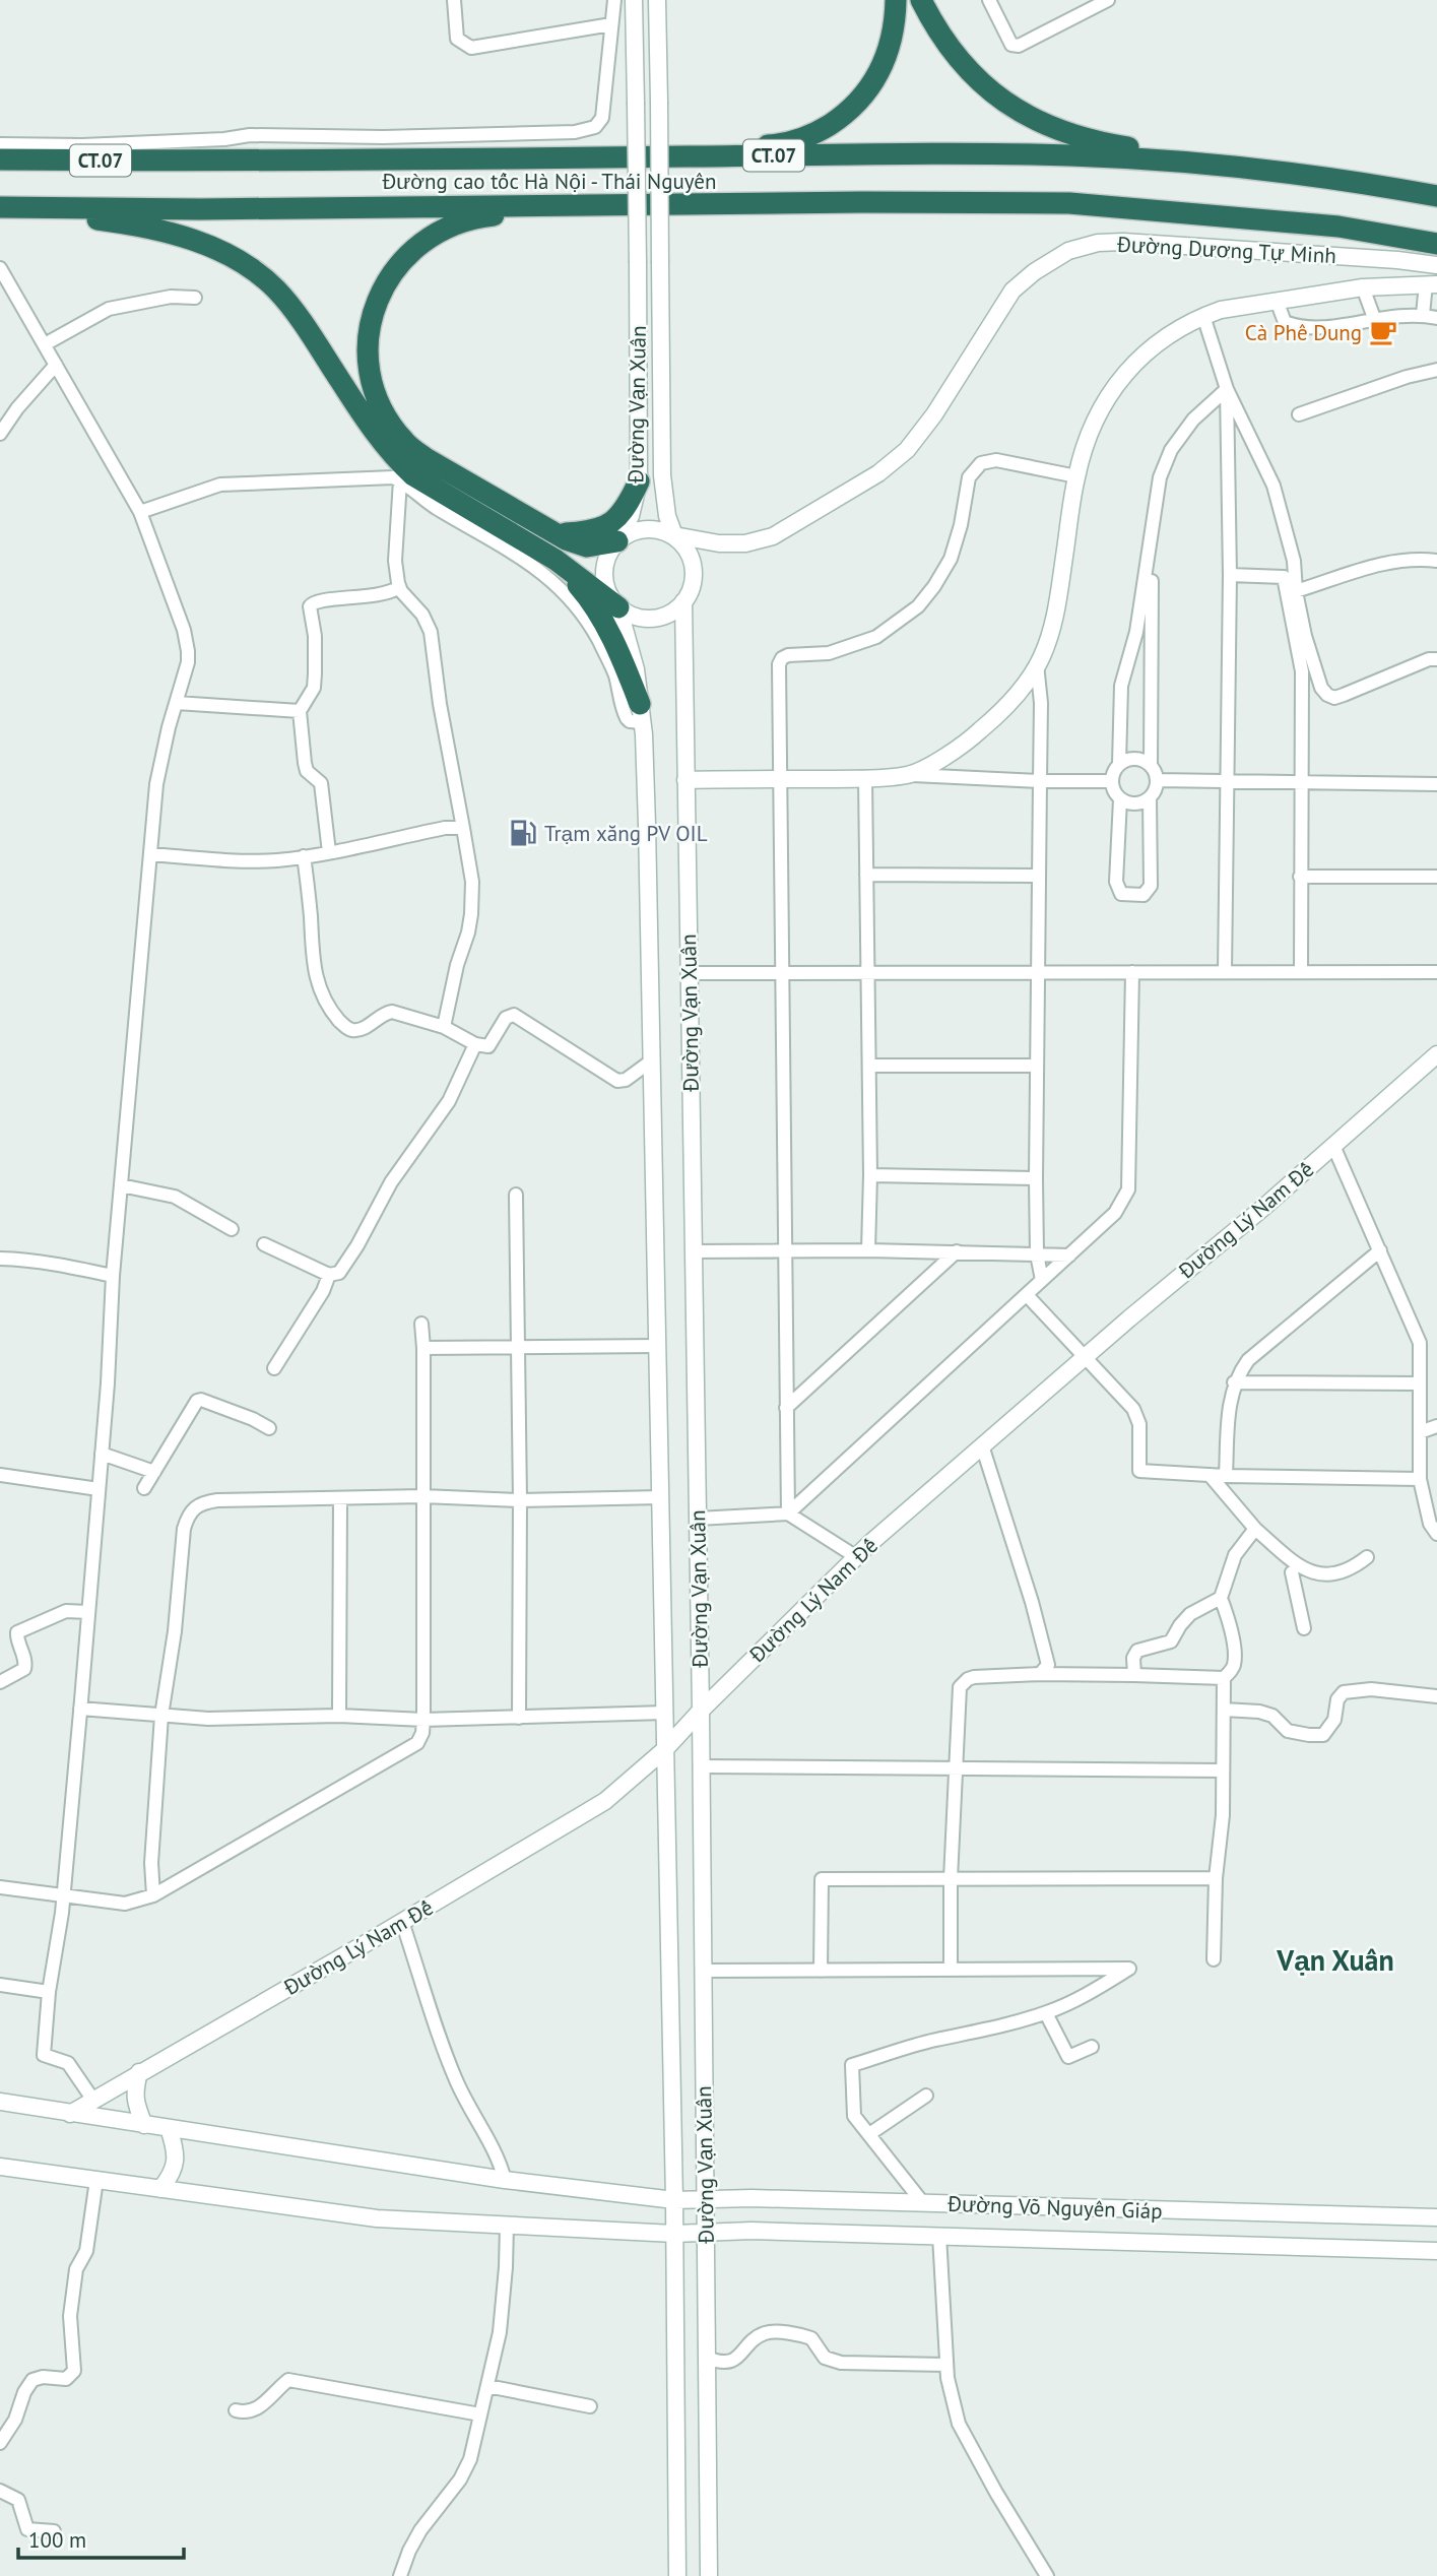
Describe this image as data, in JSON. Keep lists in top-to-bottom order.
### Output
{
  "streets": {
    "highway": ["CT.07", "Đường cao tốc Hà Nội - Thái Nguyên"],
    "main road": [
      "Đường Dương Tự Minh",
      "Đường Vạn Xuân",
      "Đường Lý Nam Đế",
      "Đường Võ Nguyên Giáp"
    ]
  },
  "crossings": [
    ["Đường Dương Tự Minh", "Đường Vạn Xuân"],
    ["Đường Vạn Xuân", "Đường Lý Nam Đế"],
    ["Đường Vạn Xuân", "Đường Võ Nguyên Giáp"],
    ["Đường Lý Nam Đế", "Đường Võ Nguyên Giáp"]
  ],
  "districts": ["Vạn Xuân"],
  "places": {
    "cafe": ["Cà Phê Dung"],
    "fuel station": ["Trạm xăng PV OIL"]
  },
  "scale_bar": "100 m"
}
